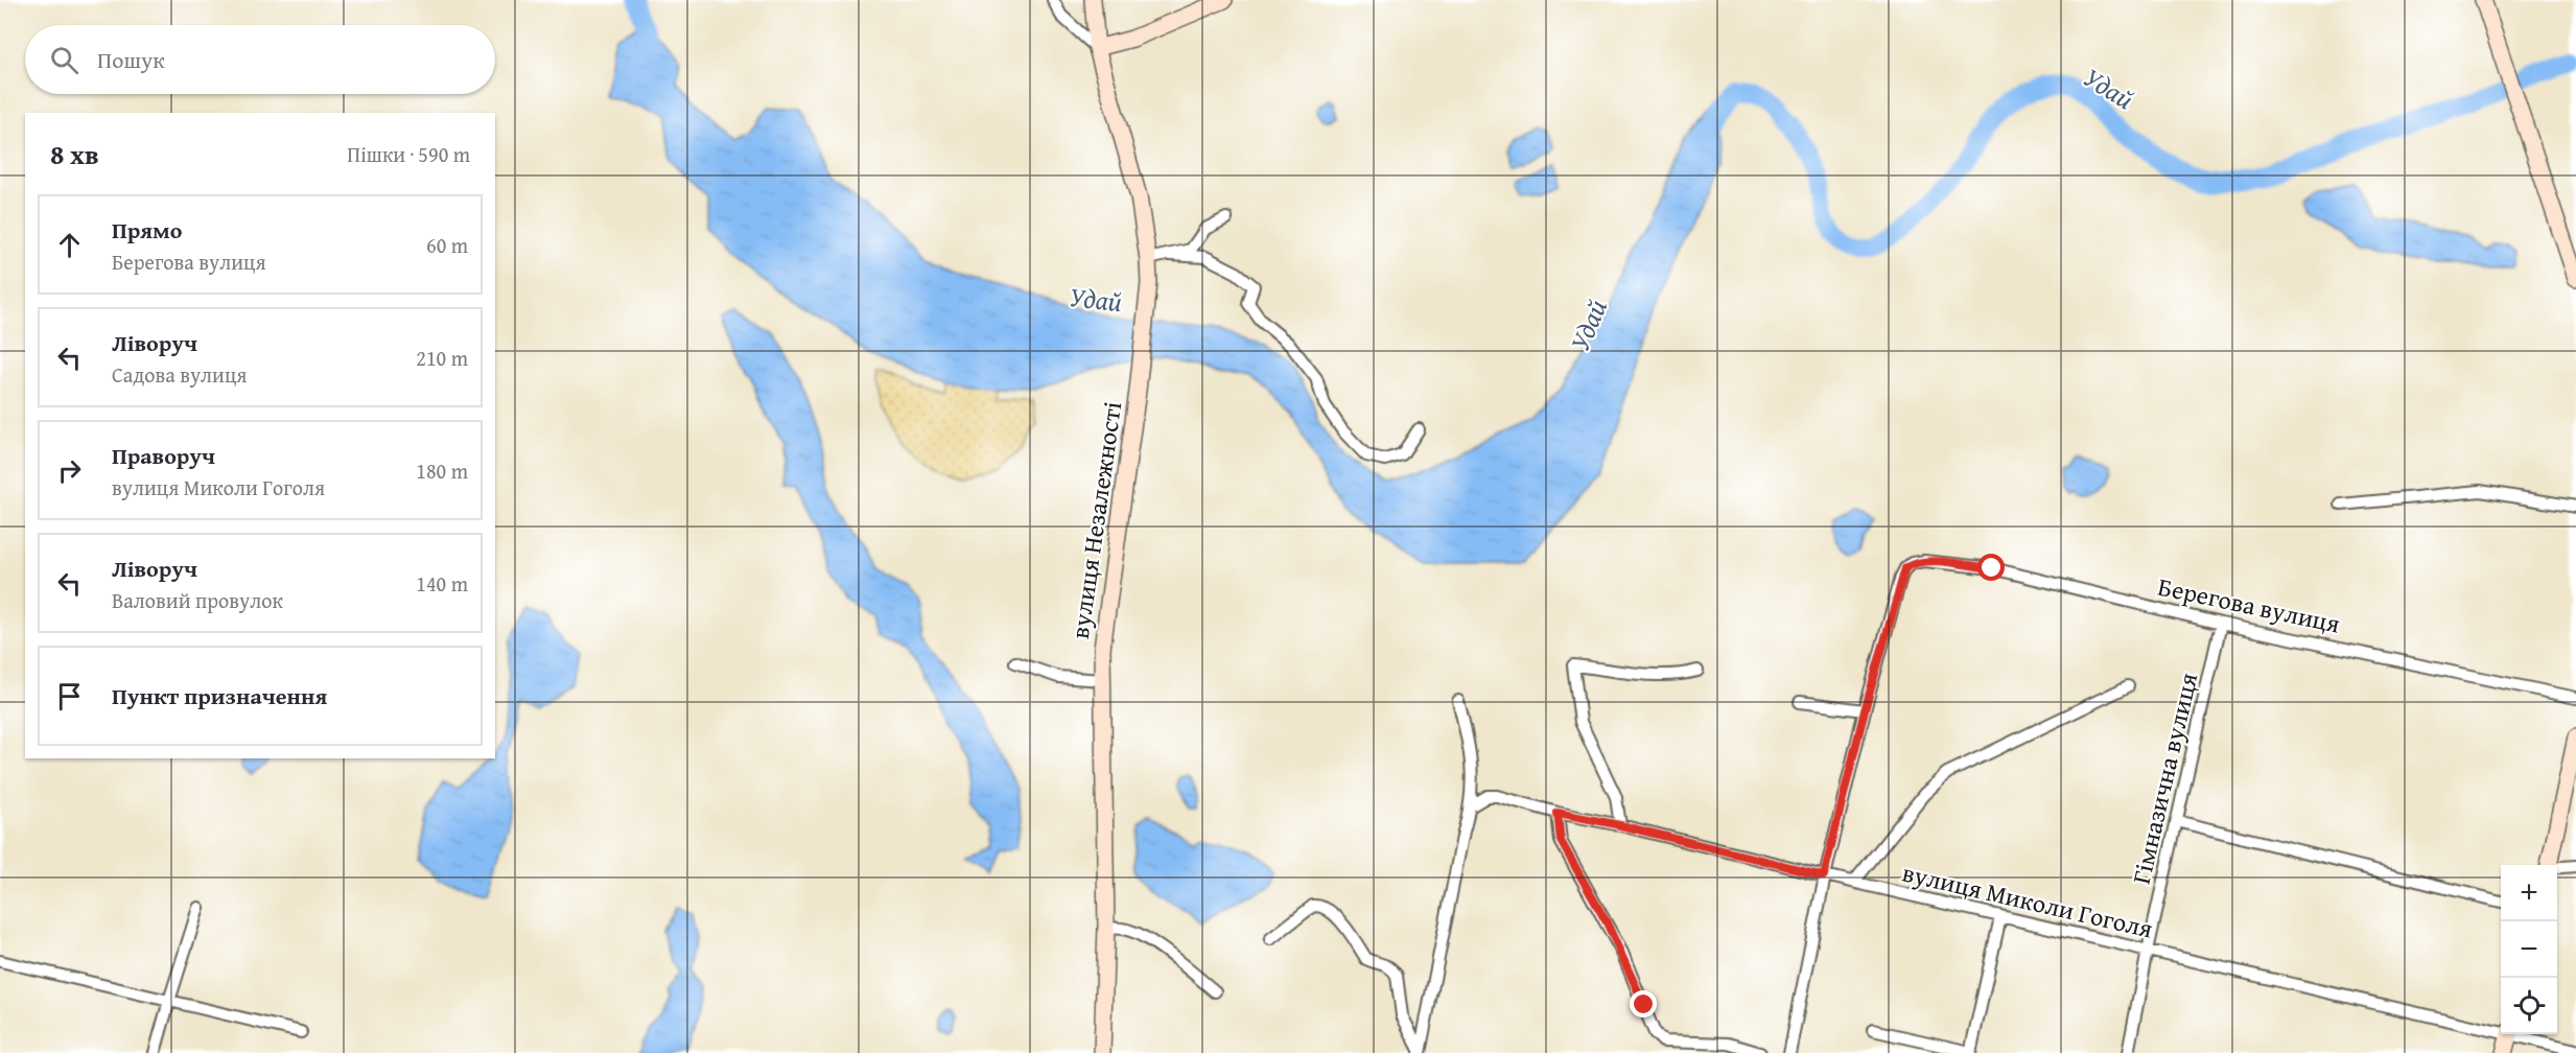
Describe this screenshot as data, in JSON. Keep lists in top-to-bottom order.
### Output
{
  "streets": {
    "main road": ["вулиця Незалежності"],
    "street": ["Берегова вулиця", "Гімназична вулиця", "вулиця Миколи Гоголя"]
  },
  "crossings": [
    ["Берегова вулиця", "Гімназична вулиця"],
    ["Гімназична вулиця", "вулиця Миколи Гоголя"]
  ],
  "water": ["Удай"],
  "page": {
    "search": "Пошук",
    "heading": ["8 хв", "Пішки · 590 m"],
    "list": [
      ["Прямо", "Берегова вулиця", "60 m"],
      ["Ліворуч", "Садова вулиця", "210 m"],
      ["Праворуч", "вулиця Миколи Гоголя", "180 m"],
      ["Ліворуч", "Валовий провулок", "140 m"],
      "Пункт призначення"
    ],
    "map_buttons": ["+", "−"]
  }
}
